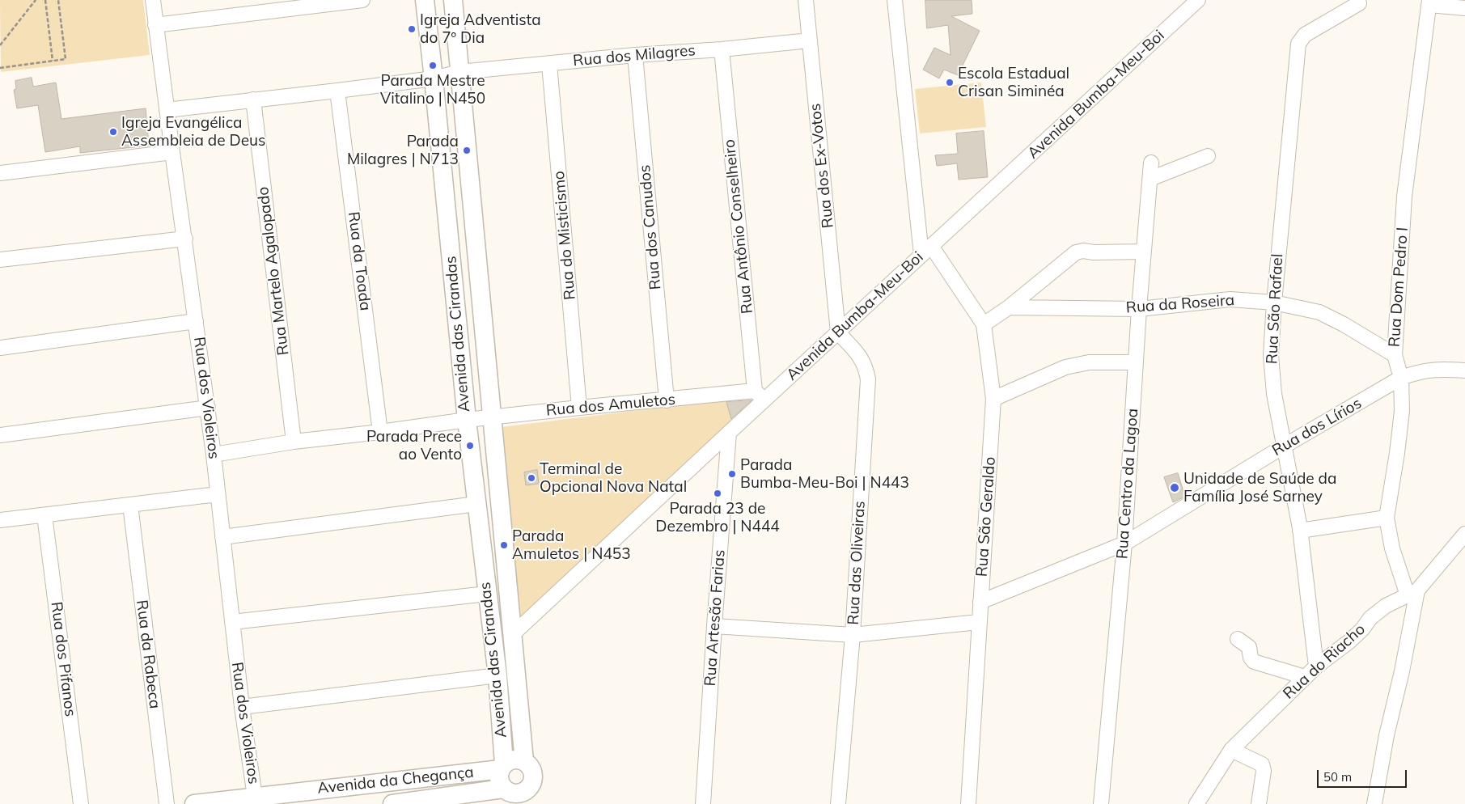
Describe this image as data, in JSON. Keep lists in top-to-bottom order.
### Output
{
  "streets": {
    "street": [
      "Rua dos Milagres",
      "Avenida Bumba-Meu-Boi",
      "Rua dos Ex-Votos",
      "Rua Antônio Conselheiro",
      "Rua dos Canudos",
      "Rua do Misticismo",
      "Rua da Toada",
      "Rua Martelo Agalopado",
      "Rua Dom Pedro I",
      "Rua da Roseira",
      "Rua São Rafael",
      "Avenida das Cirandas",
      "Rua dos Violeiros",
      "Rua dos Amuletos",
      "Rua dos Lírios",
      "Rua Centro da Lagoa",
      "Rua São Geraldo",
      "Rua das Oliveiras",
      "Rua Artesão Farias",
      "Rua da Rabeca",
      "Rua dos Pifanos",
      "Rua do Riacho",
      "Avenida da Chegança"
    ]
  },
  "crossings": [
    ["Rua dos Milagres", "Rua dos Ex-Votos"],
    ["Rua dos Milagres", "Rua Antônio Conselheiro"],
    ["Rua dos Milagres", "Rua dos Canudos"],
    ["Rua dos Milagres", "Rua do Misticismo"],
    ["Rua dos Milagres", "Rua da Toada"],
    ["Rua dos Milagres", "Rua Martelo Agalopado"],
    ["Rua dos Milagres", "Avenida das Cirandas"],
    ["Rua dos Milagres", "Rua dos Violeiros"],
    ["Avenida Bumba-Meu-Boi", "Rua dos Ex-Votos"],
    ["Avenida Bumba-Meu-Boi", "Rua Antônio Conselheiro"],
    ["Avenida Bumba-Meu-Boi", "Avenida das Cirandas"],
    ["Avenida Bumba-Meu-Boi", "Rua dos Amuletos"],
    ["Avenida Bumba-Meu-Boi", "Rua São Geraldo"],
    ["Avenida Bumba-Meu-Boi", "Rua das Oliveiras"],
    ["Avenida Bumba-Meu-Boi", "Rua Artesão Farias"],
    ["Rua dos Ex-Votos", "Rua das Oliveiras"],
    ["Rua Antônio Conselheiro", "Rua dos Amuletos"],
    ["Rua dos Canudos", "Rua dos Amuletos"],
    ["Rua do Misticismo", "Rua dos Amuletos"],
    ["Rua da Toada", "Rua dos Amuletos"],
    ["Rua Martelo Agalopado", "Rua dos Amuletos"],
    ["Rua Dom Pedro I", "Rua da Roseira"],
    ["Rua Dom Pedro I", "Rua dos Lírios"],
    ["Rua Dom Pedro I", "Rua do Riacho"],
    ["Rua da Roseira", "Rua São Rafael"],
    ["Rua da Roseira", "Rua Centro da Lagoa"],
    ["Rua São Rafael", "Rua dos Lírios"],
    ["Rua São Rafael", "Rua do Riacho"],
    ["Avenida das Cirandas", "Rua dos Amuletos"],
    ["Avenida das Cirandas", "Avenida da Chegança"],
    ["Rua dos Violeiros", "Rua dos Amuletos"],
    ["Rua dos Violeiros", "Avenida da Chegança"],
    ["Rua dos Lírios", "Rua Centro da Lagoa"],
    ["Rua dos Lírios", "Rua São Geraldo"]
  ],
  "places": [
    "Igreja Adventista do 7º Dia",
    "Parada Mestre Vitalino | N450",
    "Escola Estadual Crisan Siminéa",
    "Igreja Evangélica Assembleia de Deus",
    "Parada Milagres | N713",
    "Parada Prece ao Vento",
    "Parada Bumba-Meu-Boi | N443",
    "Terminal de Opcional Nova Natal",
    "Unidade de Saúde da Família José Sarney",
    "Parada 23 de Dezembro | N444",
    "Parada Amuletos | N453"
  ],
  "scale_bar": "50 m"
}
